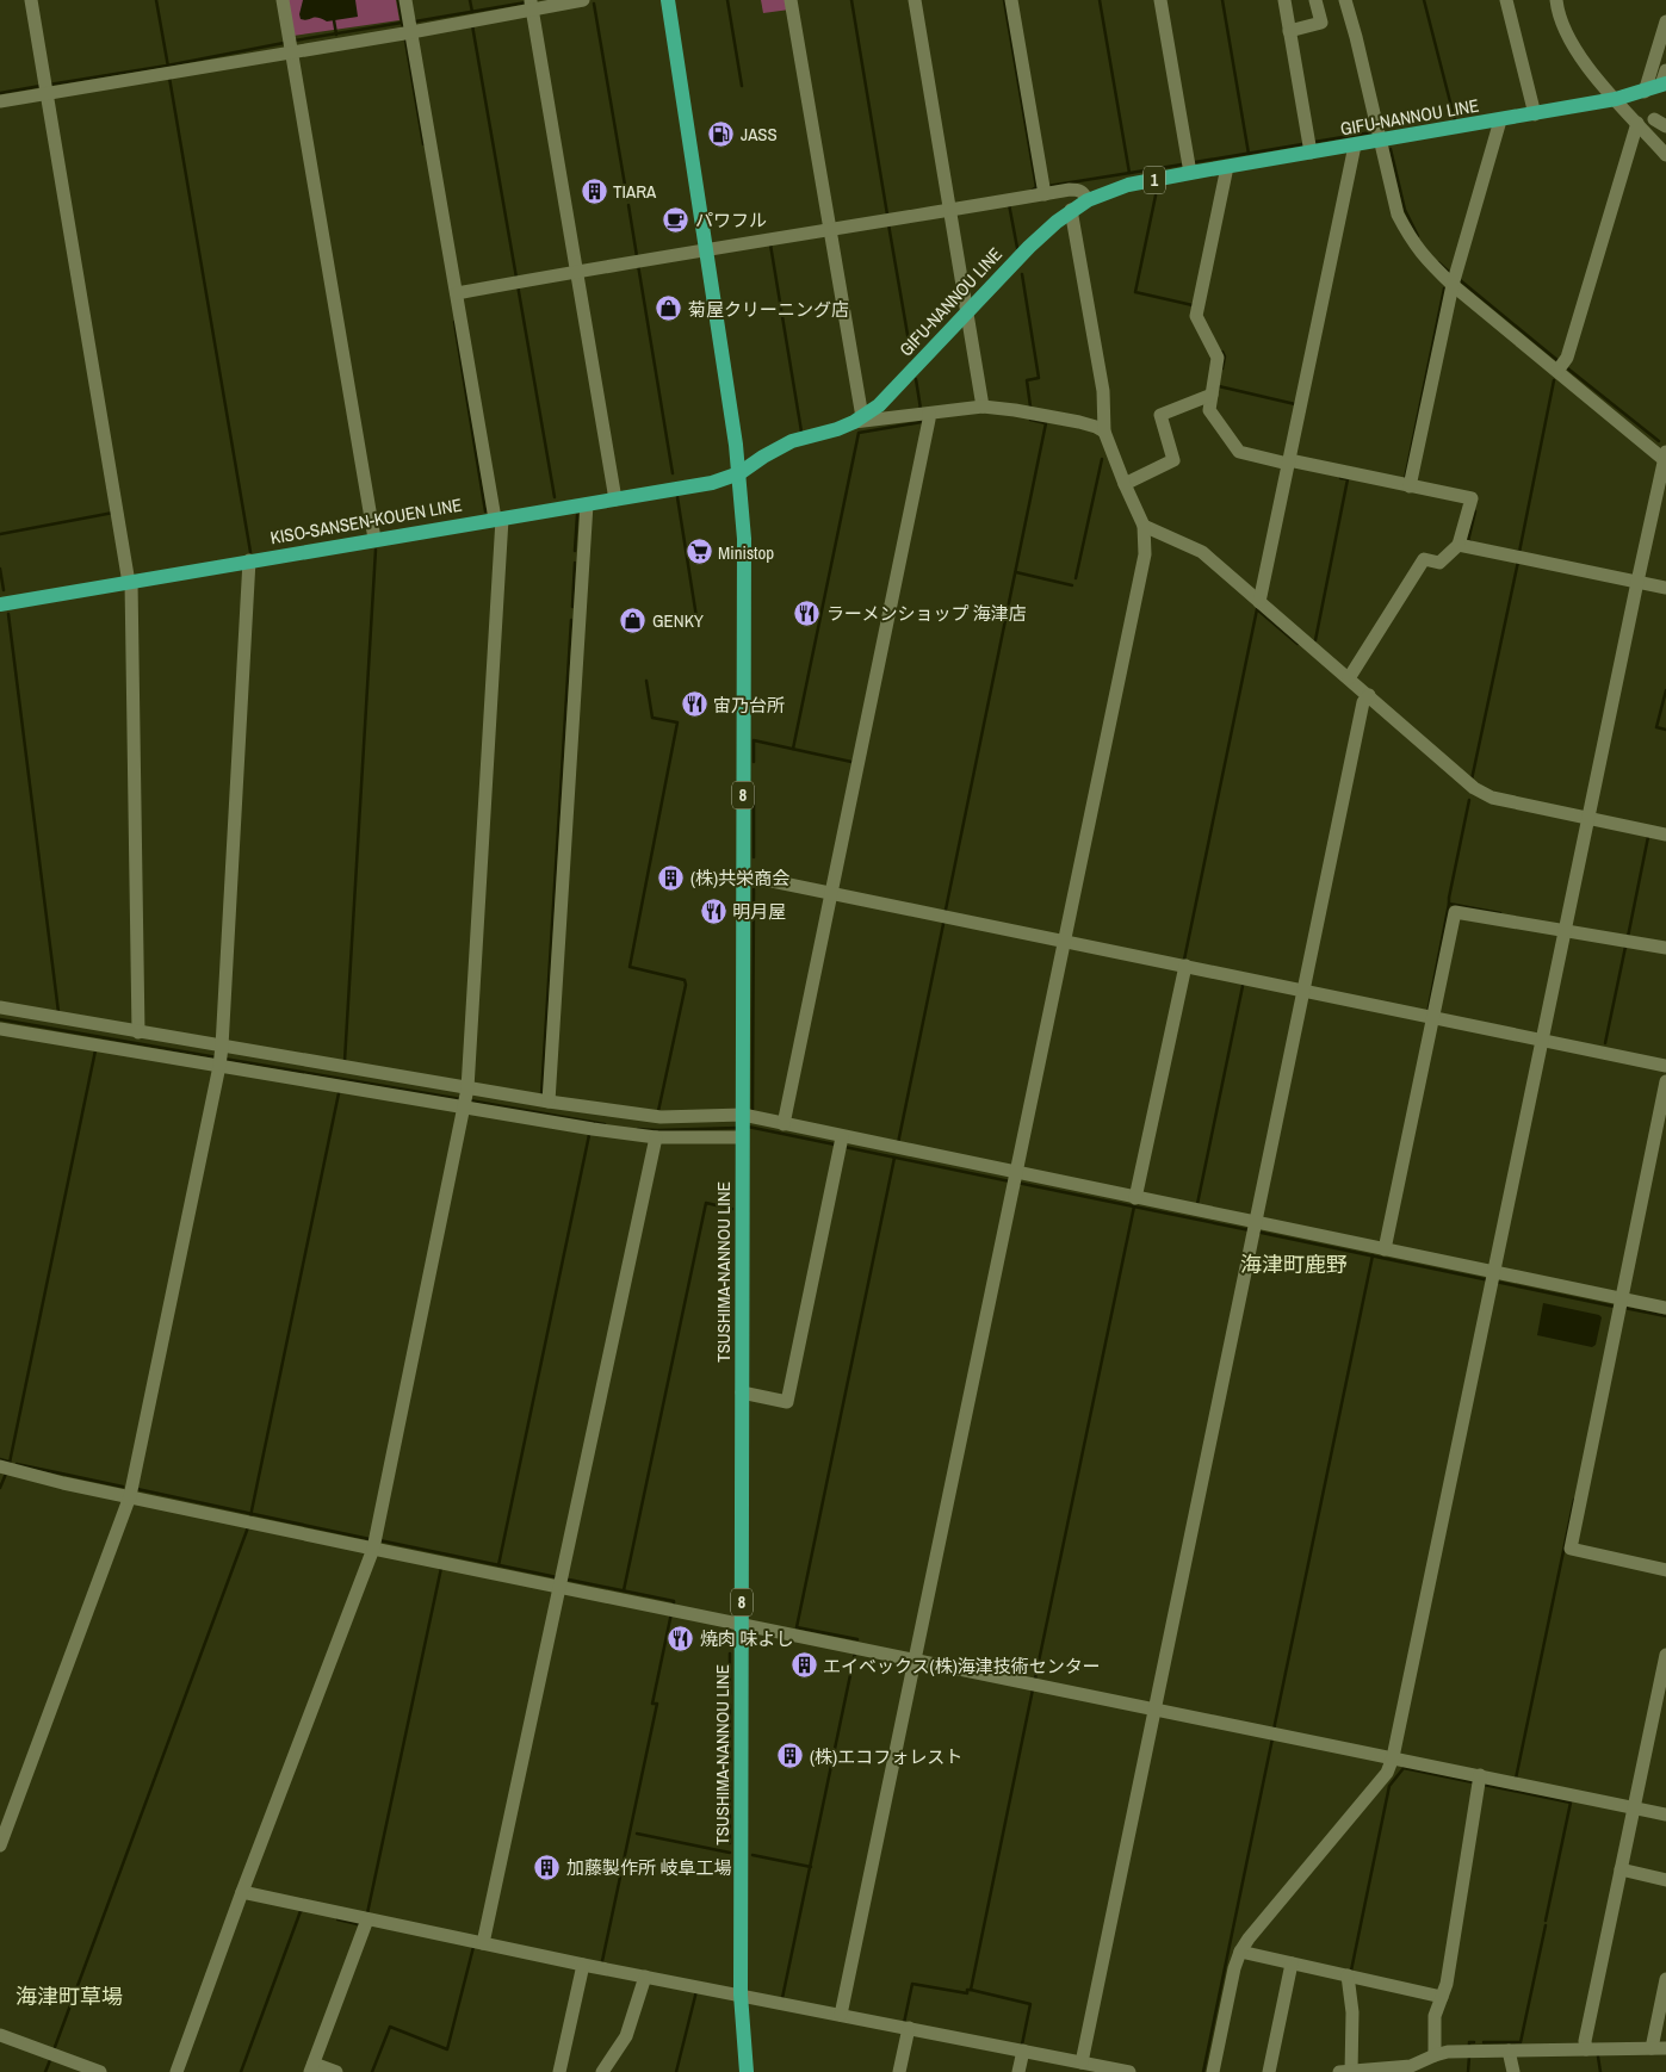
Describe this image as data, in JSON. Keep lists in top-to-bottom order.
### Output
{
  "streets": {
    "main road": [
      "GIFU-NANNOU LINE",
      "1",
      "KISO-SANSEN-KOUEN LINE",
      "8",
      "TSUSHIMA-NANNOU LINE"
    ]
  },
  "crossings": [
    ["GIFU-NANNOU LINE", "KISO-SANSEN-KOUEN LINE"],
    ["GIFU-NANNOU LINE", "TSUSHIMA-NANNOU LINE"],
    ["KISO-SANSEN-KOUEN LINE", "TSUSHIMA-NANNOU LINE"]
  ],
  "districts": ["海津町鹿野", "海津町草場"],
  "places": {
    "fuel station": ["JASS"],
    "building": [
      "TIARA",
      "(株)共栄商会",
      "エイベックス(株)海津技術センター",
      "(株)エコフォレスト",
      "加藤製作所 岐阜工場"
    ],
    "cafe": ["パワフル"],
    "shop": ["菊屋クリーニング店", "GENKY"],
    "supermarket": ["Ministop"],
    "restaurant": [
      "ラーメンショップ 海津店",
      "宙乃台所",
      "明月屋",
      "焼肉 味よし"
    ]
  }
}
